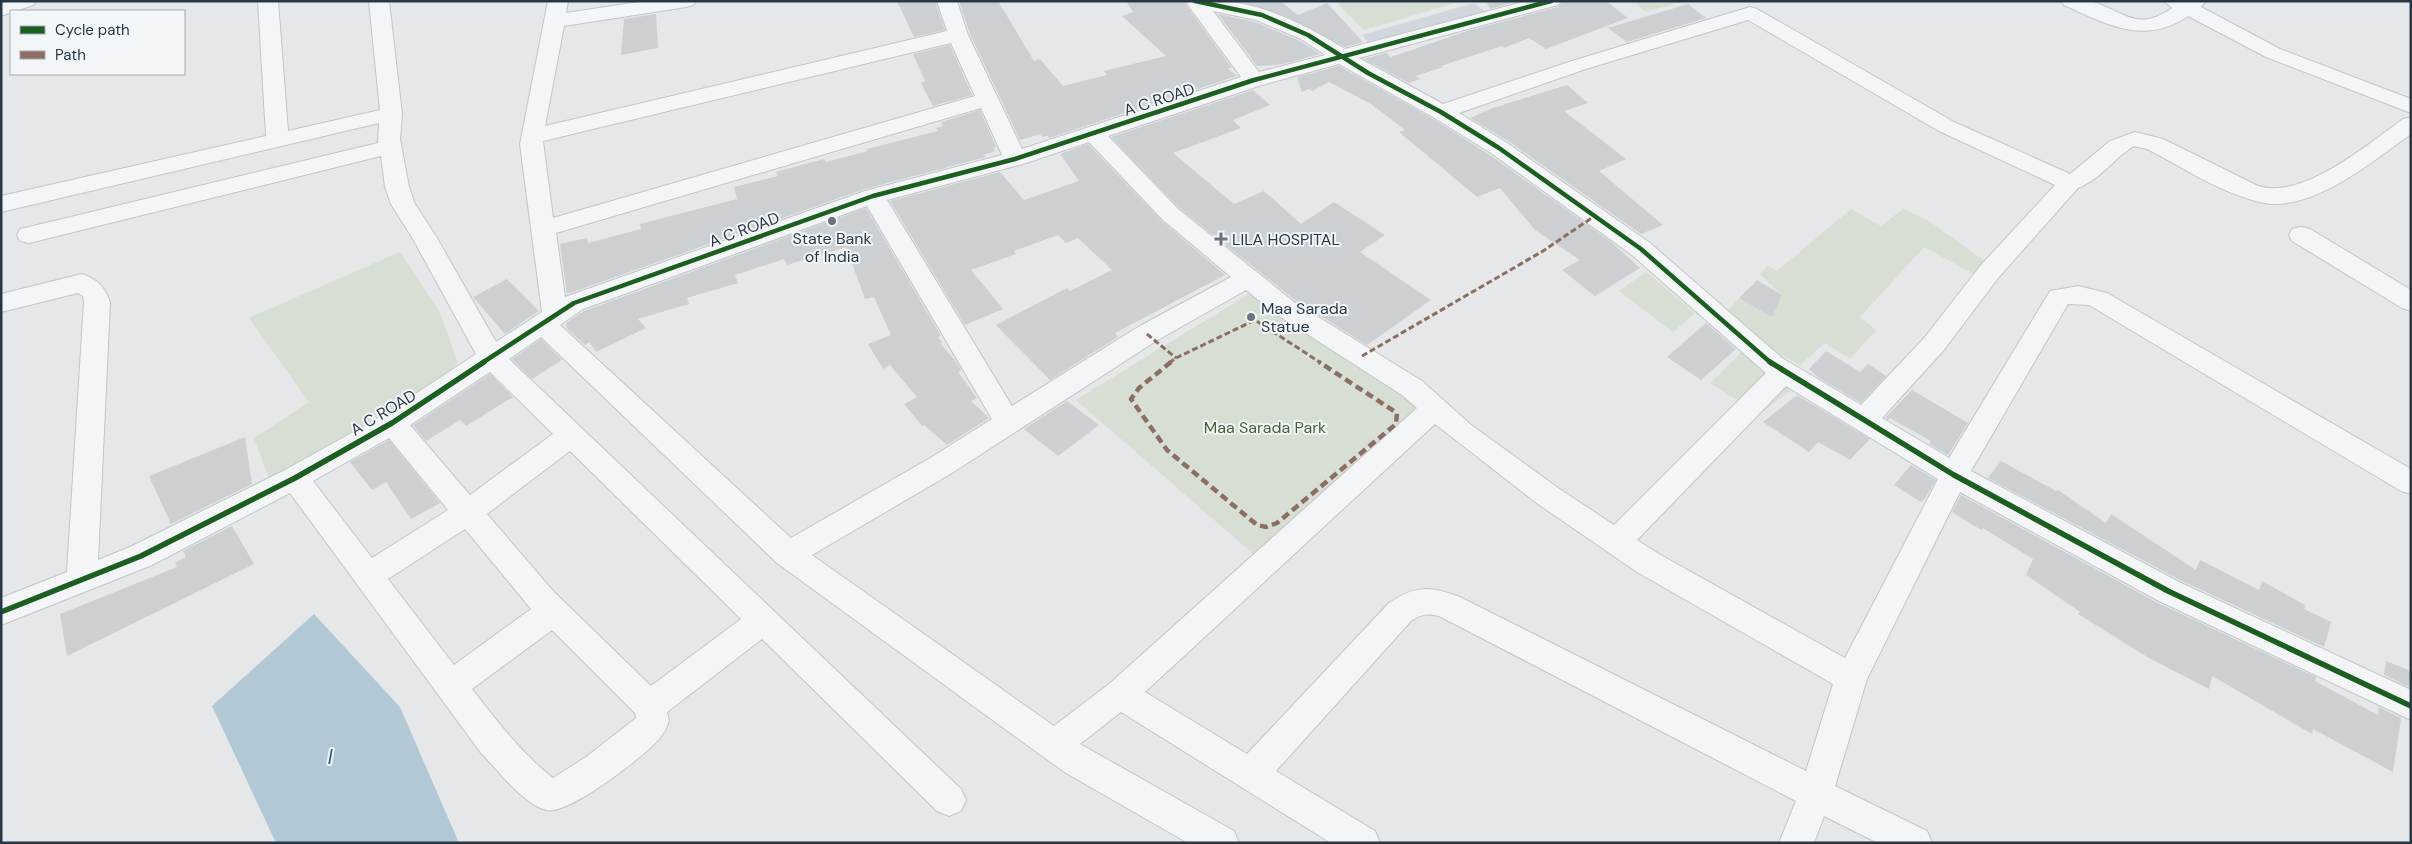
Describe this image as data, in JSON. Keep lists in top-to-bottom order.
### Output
{
  "streets": {
    "street": ["A C ROAD"]
  },
  "water": ["l"],
  "parks": ["Maa Sarada Park"],
  "places": {
    "other": ["State Bank of India", "Maa Sarada Statue"],
    "health": ["LILA HOSPITAL"]
  },
  "legend": ["Cycle path", "Path"]
}
